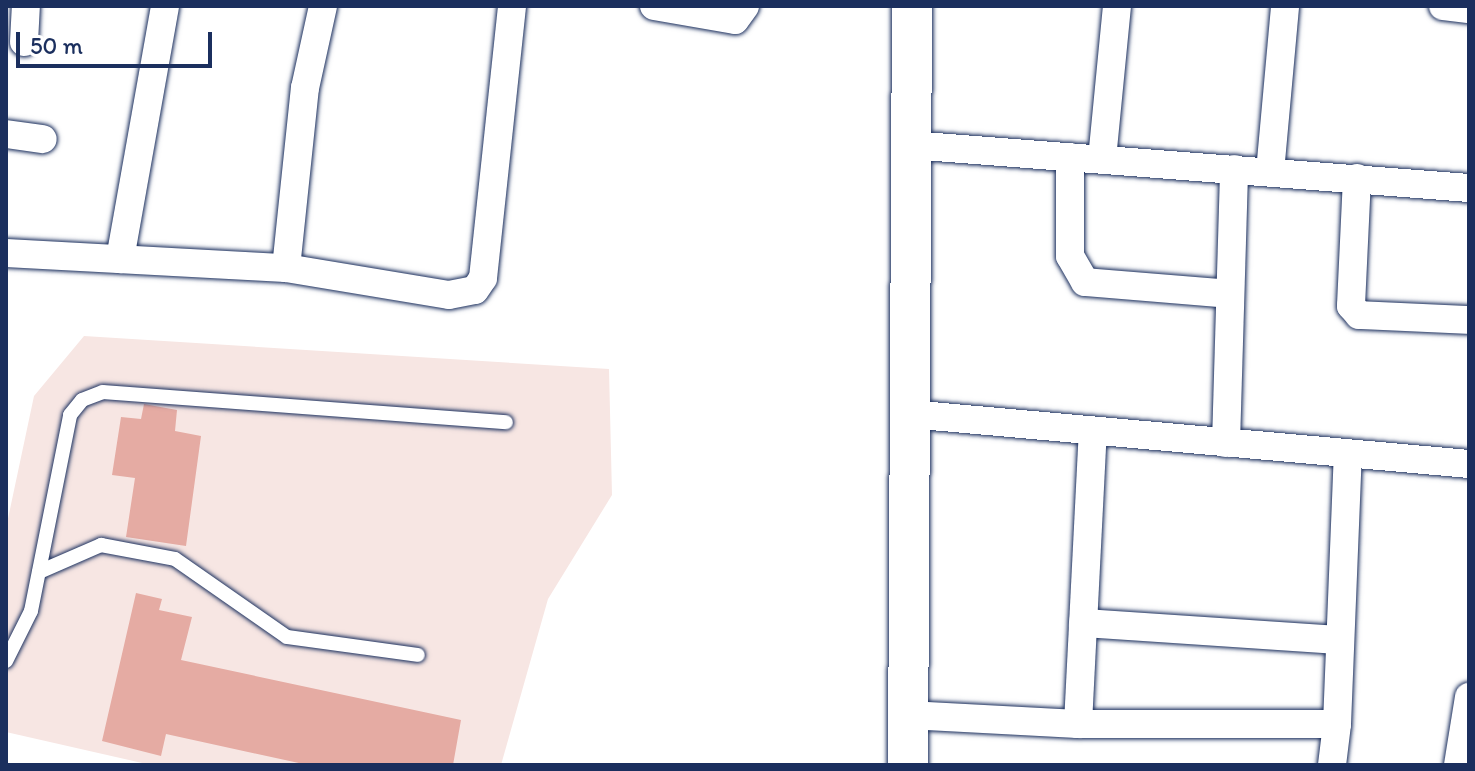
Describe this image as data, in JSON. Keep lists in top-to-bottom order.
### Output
{
  "scale_bar": "50 m"
}
